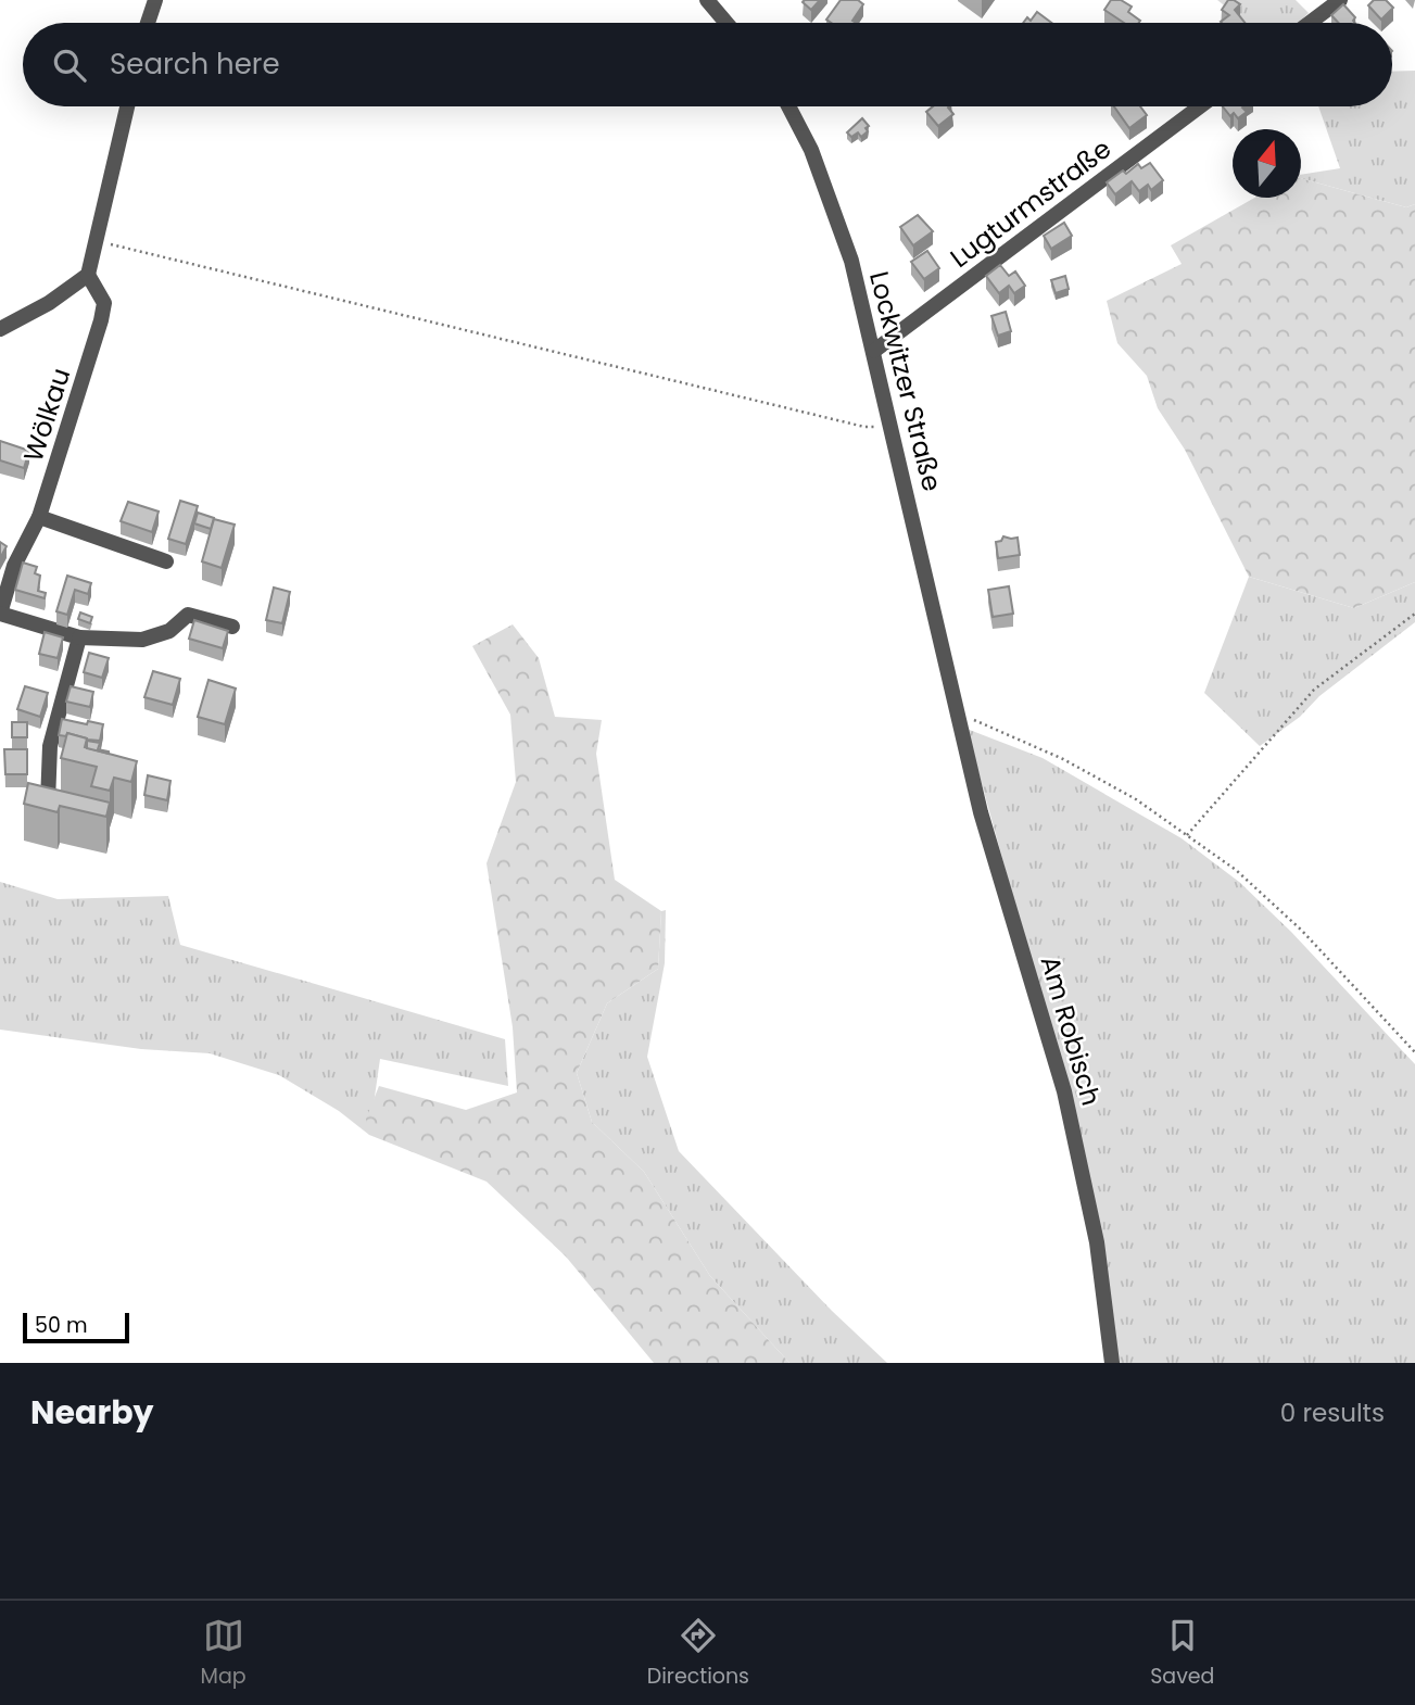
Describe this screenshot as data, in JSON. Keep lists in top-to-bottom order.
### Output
{
  "streets": {
    "street": [
      "Lugturmstraße",
      "Lockwitzer Straße",
      "Wölkau",
      "Am Robisch"
    ]
  },
  "crossings": [
    ["Lugturmstraße", "Lockwitzer Straße"],
    ["Lockwitzer Straße", "Am Robisch"]
  ],
  "scale_bar": "50 m",
  "north": "top",
  "page": {
    "search": "Search here",
    "scale": "50 m",
    "heading": ["Nearby", "0 results"],
    "nav": ["Map", "Directions", "Saved"]
  }
}
